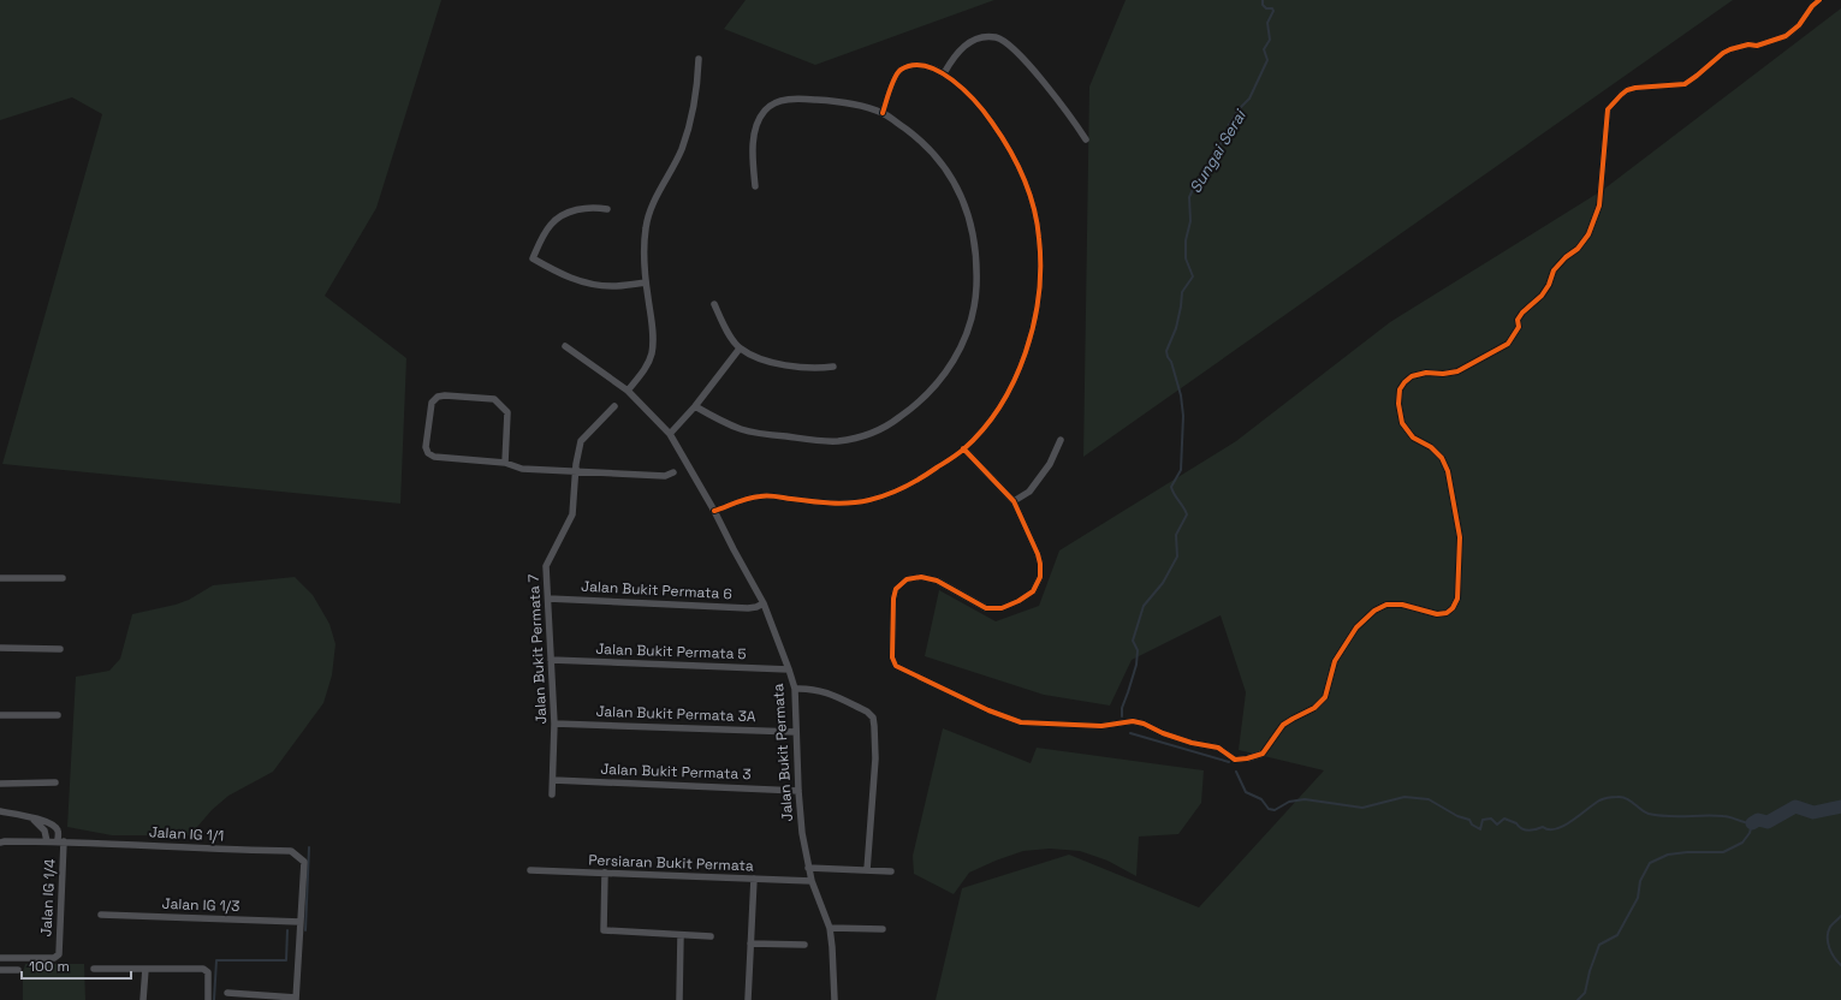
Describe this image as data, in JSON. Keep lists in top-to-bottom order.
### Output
{
  "streets": {
    "street": [
      "Jalan Bukit Permata 6",
      "Jalan Bukit Permata 7",
      "Jalan Bukit Permata 5",
      "Jalan Bukit Permata 3A",
      "Jalan Bukit Permata",
      "Jalan Bukit Permata 3",
      "Jalan IG 1/1",
      "Persiaran Bukit Permata",
      "Jalan IG 1/4",
      "Jalan IG 1/3"
    ]
  },
  "crossings": [
    ["Jalan Bukit Permata 6", "Jalan Bukit Permata 7"],
    ["Jalan Bukit Permata 6", "Jalan Bukit Permata"],
    ["Jalan Bukit Permata 7", "Jalan Bukit Permata 5"],
    ["Jalan Bukit Permata 7", "Jalan Bukit Permata 3A"],
    ["Jalan Bukit Permata 7", "Jalan Bukit Permata 3"],
    ["Jalan Bukit Permata 5", "Jalan Bukit Permata"],
    ["Jalan Bukit Permata 3A", "Jalan Bukit Permata"],
    ["Jalan Bukit Permata", "Jalan Bukit Permata 3"],
    ["Jalan Bukit Permata", "Persiaran Bukit Permata"],
    ["Jalan IG 1/1", "Jalan IG 1/4"],
    ["Jalan IG 1/1", "Jalan IG 1/3"]
  ],
  "water": ["Sungai Serai"],
  "scale_bar": "100 m"
}
